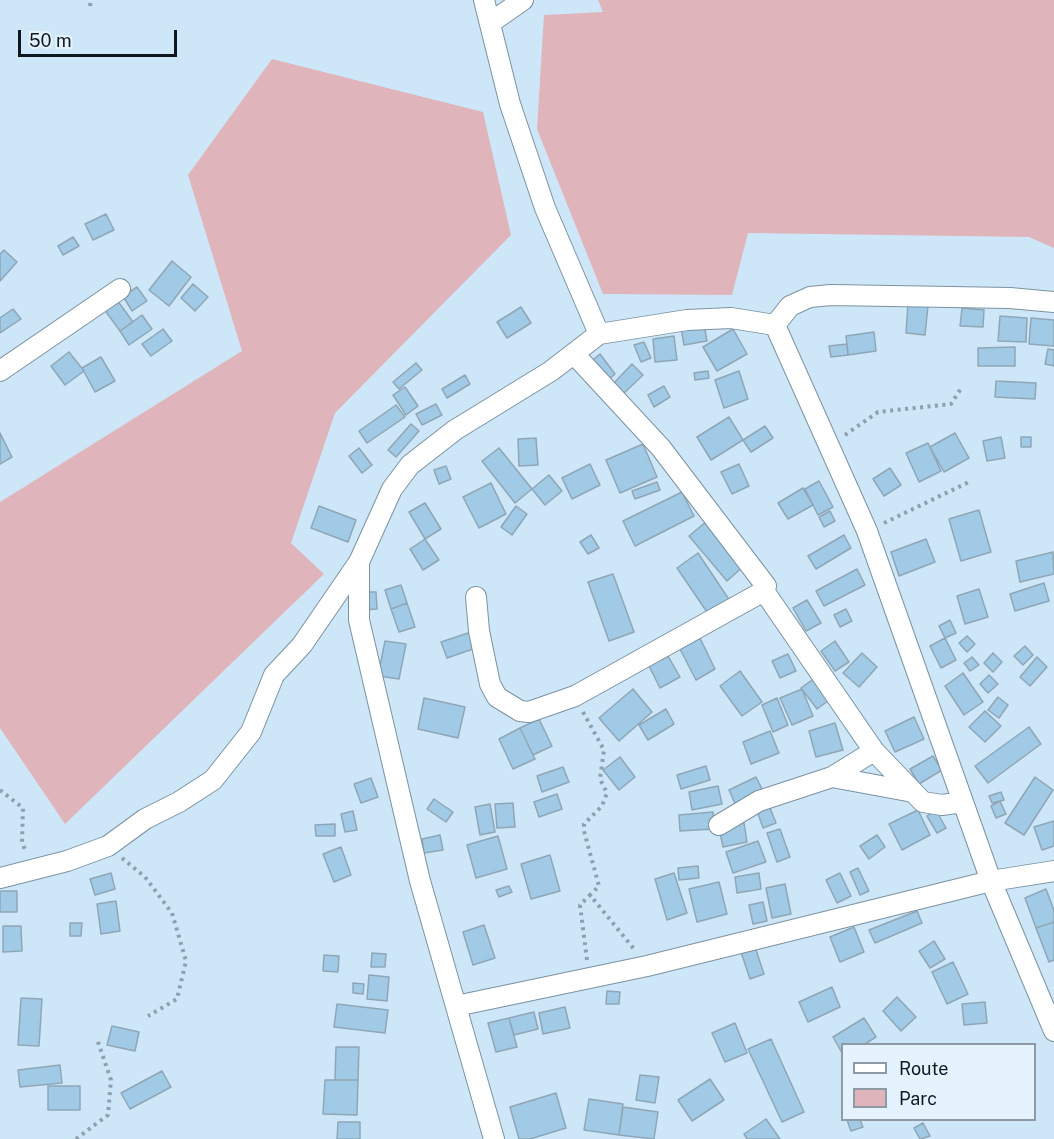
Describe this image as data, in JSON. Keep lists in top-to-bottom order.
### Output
{
  "legend": ["Route", "Parc"],
  "scale_bar": "50 m"
}
